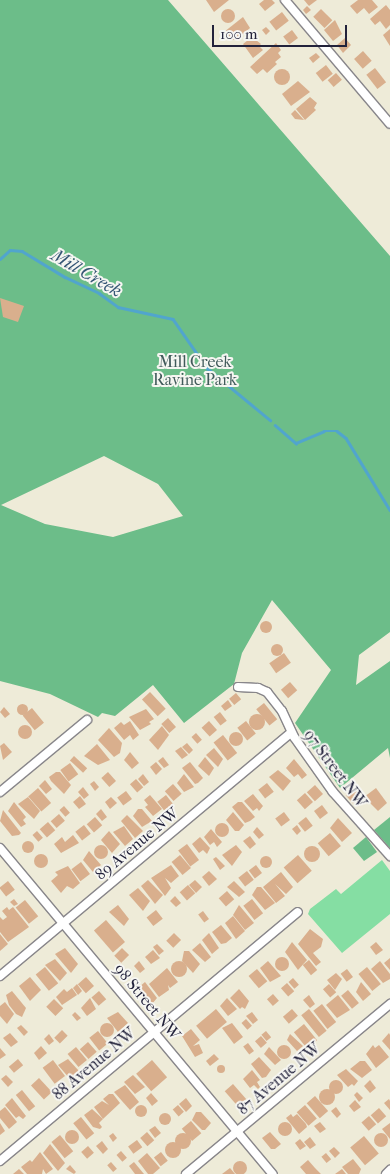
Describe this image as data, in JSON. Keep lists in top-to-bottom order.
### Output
{
  "streets": {
    "street": [
      "97 Street NW",
      "89 Avenue NW",
      "98 Street NW",
      "88 Avenue NW",
      "87 Avenue NW"
    ]
  },
  "crossings": [
    ["97 Street NW", "89 Avenue NW"],
    ["89 Avenue NW", "98 Street NW"],
    ["98 Street NW", "88 Avenue NW"],
    ["98 Street NW", "87 Avenue NW"]
  ],
  "water": ["Mill Creek"],
  "parks": ["Mill Creek Ravine Park"],
  "scale_bar": "100 m"
}
